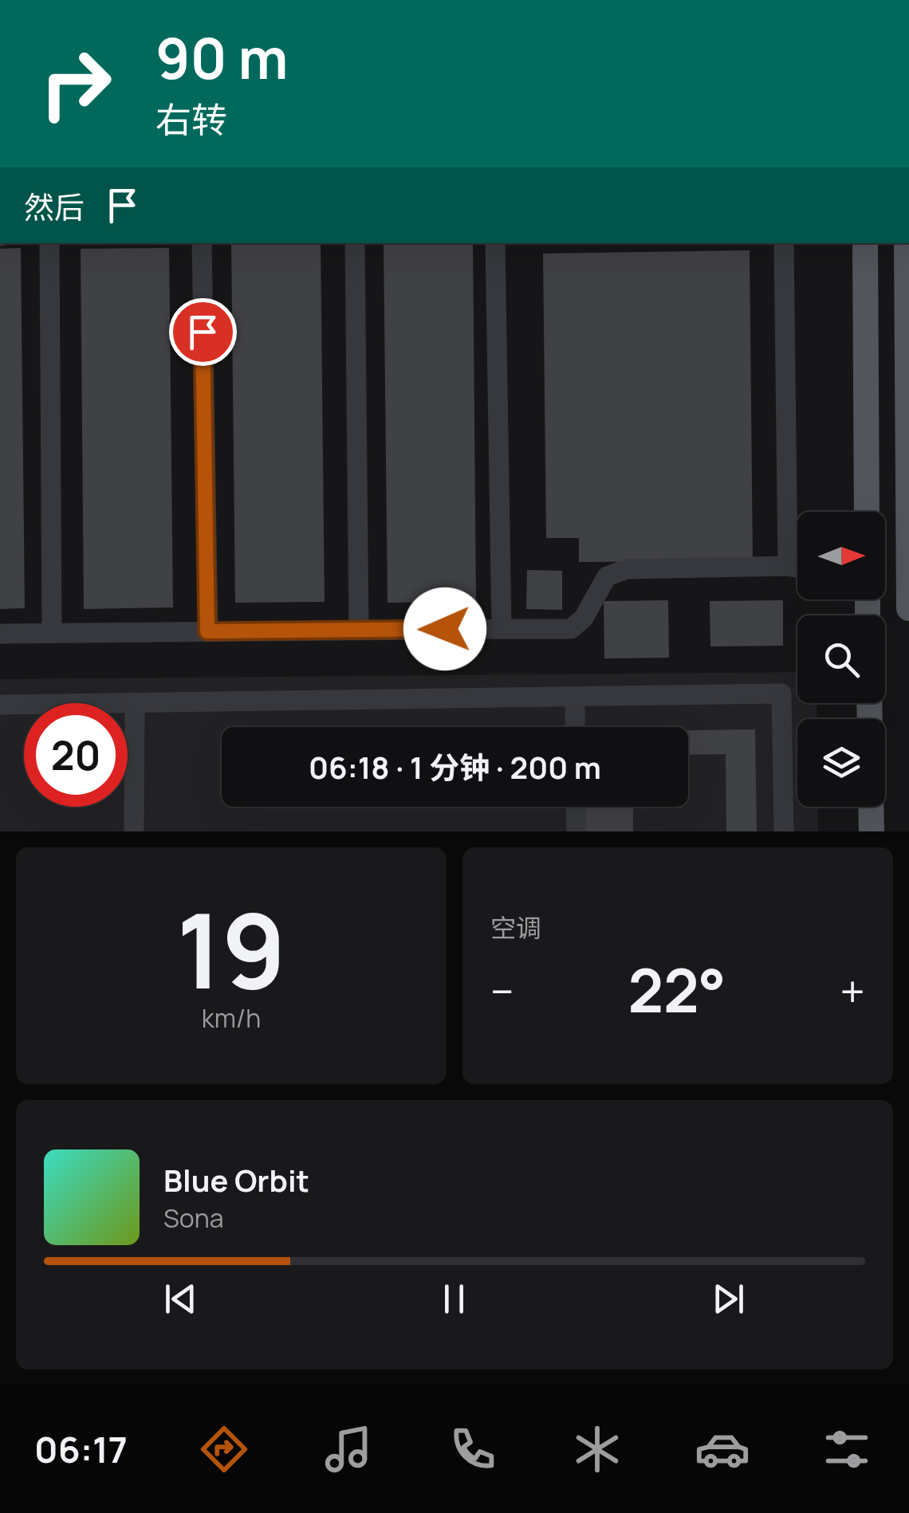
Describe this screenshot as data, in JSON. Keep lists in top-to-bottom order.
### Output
{
  "north": "right",
  "page": {
    "turn": ["90 m", "右转"],
    "then": "然后",
    "limit": "20",
    "trip": "06:18 · 1 分钟 · 200 m",
    "tile": [
      ["19", "km/h"],
      "空调"
    ],
    "heat": ["−", "22°", "+"],
    "song": ["Blue Orbit", "Sona"],
    "tabs": "06:17"
  }
}
